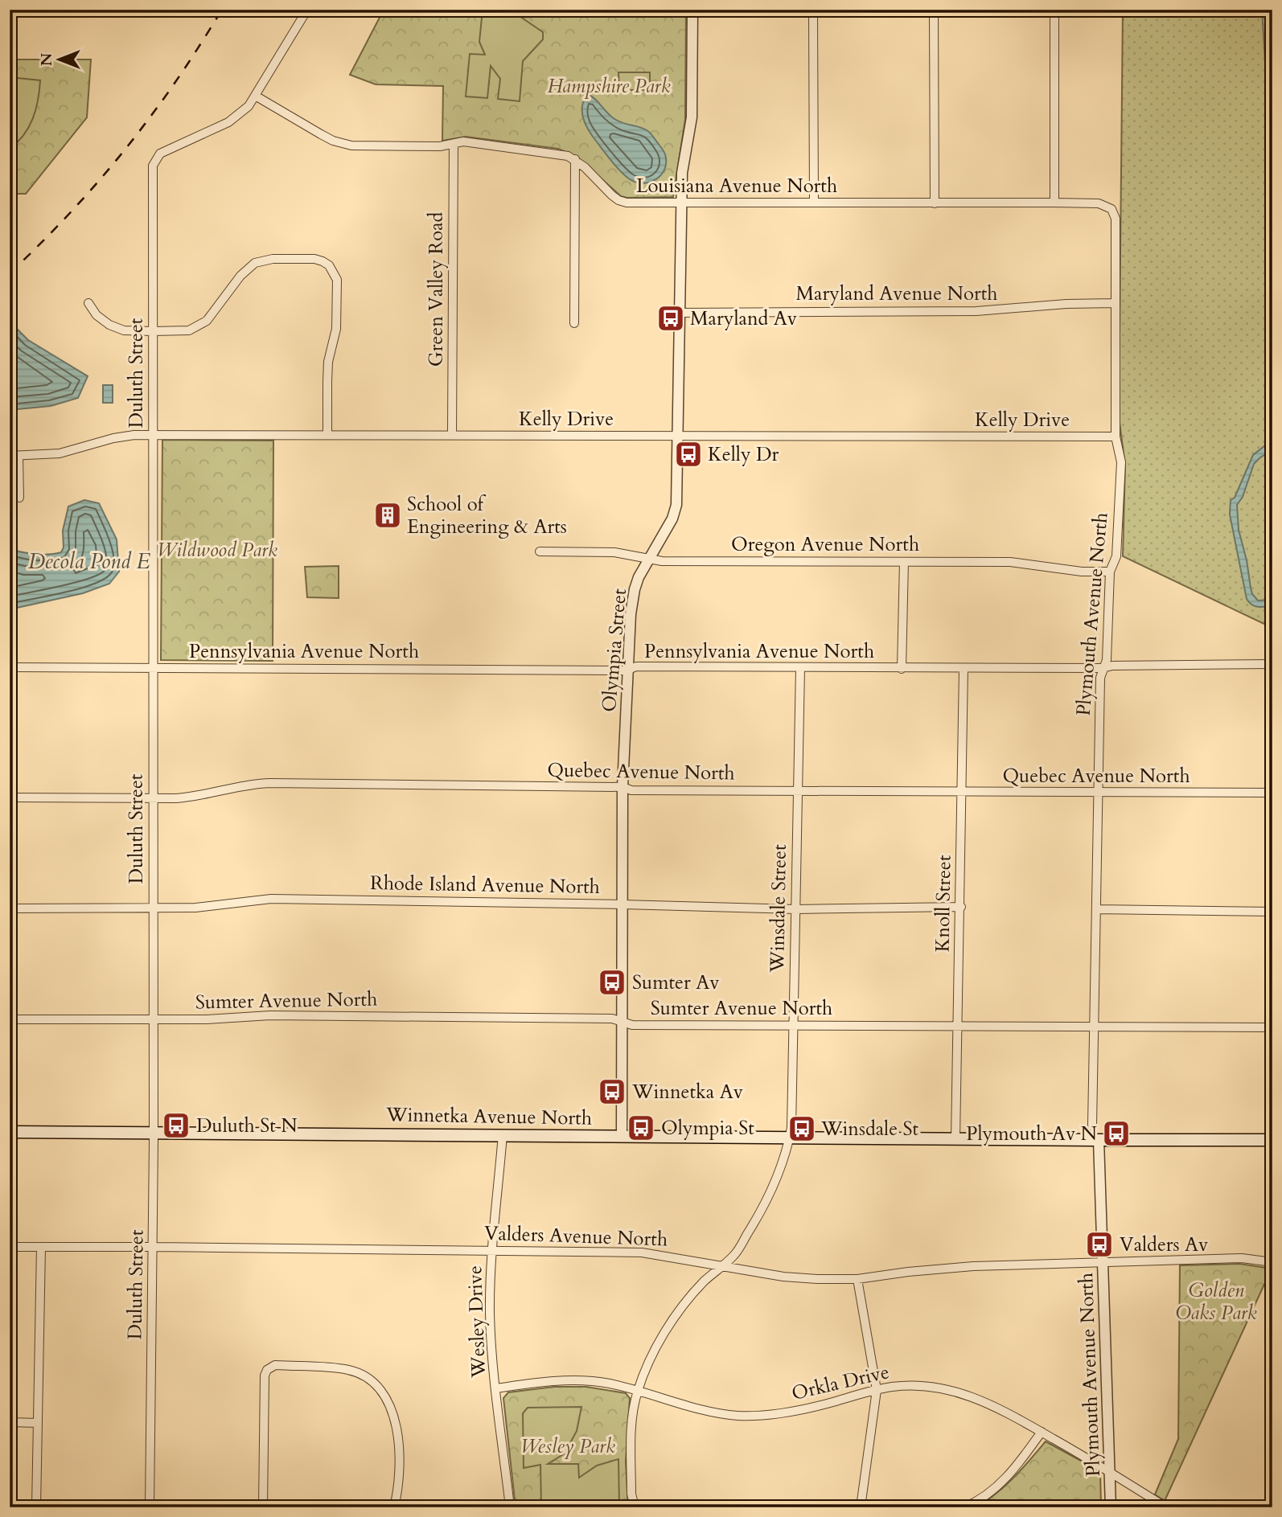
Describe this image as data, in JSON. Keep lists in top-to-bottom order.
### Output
{
  "streets": {
    "main road": ["Winnetka Avenue North"],
    "street": [
      "Louisiana Avenue North",
      "Green Valley Road",
      "Maryland Avenue North",
      "Duluth Street",
      "Kelly Drive",
      "Oregon Avenue North",
      "Plymouth Avenue North",
      "Olympia Street",
      "Pennsylvania Avenue North",
      "Quebec Avenue North",
      "Rhode Island Avenue North",
      "Knoll Street",
      "Winsdale Street",
      "Sumter Avenue North",
      "Valders Avenue North",
      "Wesley Drive",
      "Orkla Drive"
    ]
  },
  "crossings": [
    ["Louisiana Avenue North", "Green Valley Road"],
    ["Louisiana Avenue North", "Duluth Street"],
    ["Louisiana Avenue North", "Plymouth Avenue North"],
    ["Louisiana Avenue North", "Olympia Street"],
    ["Green Valley Road", "Kelly Drive"],
    ["Maryland Avenue North", "Plymouth Avenue North"],
    ["Maryland Avenue North", "Olympia Street"],
    ["Duluth Street", "Kelly Drive"],
    ["Duluth Street", "Pennsylvania Avenue North"],
    ["Duluth Street", "Quebec Avenue North"],
    ["Duluth Street", "Rhode Island Avenue North"],
    ["Duluth Street", "Sumter Avenue North"],
    ["Duluth Street", "Winnetka Avenue North"],
    ["Duluth Street", "Valders Avenue North"],
    ["Kelly Drive", "Plymouth Avenue North"],
    ["Kelly Drive", "Olympia Street"],
    ["Oregon Avenue North", "Plymouth Avenue North"],
    ["Oregon Avenue North", "Olympia Street"],
    ["Plymouth Avenue North", "Pennsylvania Avenue North"],
    ["Plymouth Avenue North", "Quebec Avenue North"],
    ["Plymouth Avenue North", "Sumter Avenue North"],
    ["Plymouth Avenue North", "Winnetka Avenue North"],
    ["Plymouth Avenue North", "Valders Avenue North"],
    ["Plymouth Avenue North", "Orkla Drive"],
    ["Olympia Street", "Pennsylvania Avenue North"],
    ["Olympia Street", "Quebec Avenue North"],
    ["Olympia Street", "Rhode Island Avenue North"],
    ["Olympia Street", "Sumter Avenue North"],
    ["Olympia Street", "Winnetka Avenue North"],
    ["Pennsylvania Avenue North", "Knoll Street"],
    ["Pennsylvania Avenue North", "Winsdale Street"],
    ["Quebec Avenue North", "Knoll Street"],
    ["Quebec Avenue North", "Winsdale Street"],
    ["Rhode Island Avenue North", "Knoll Street"],
    ["Rhode Island Avenue North", "Winsdale Street"],
    ["Knoll Street", "Sumter Avenue North"],
    ["Knoll Street", "Winnetka Avenue North"],
    ["Winsdale Street", "Sumter Avenue North"],
    ["Winsdale Street", "Winnetka Avenue North"],
    ["Winsdale Street", "Valders Avenue North"],
    ["Winsdale Street", "Orkla Drive"],
    ["Winnetka Avenue North", "Wesley Drive"],
    ["Valders Avenue North", "Wesley Drive"],
    ["Wesley Drive", "Orkla Drive"]
  ],
  "water": ["Decola Pond E"],
  "parks": [
    "Hampshire Park",
    "Wildwood Park",
    "Golden Oaks Park",
    "Wesley Park"
  ],
  "places": {
    "bus stop": [
      "Maryland Av",
      "Kelly Dr",
      "Sumter Av",
      "Winnetka Av",
      "Duluth St N",
      "Olympia St",
      "Winsdale St",
      "Plymouth Av N",
      "Valders Av"
    ],
    "building": ["School of Engineering & Arts"]
  },
  "north": "left"
}
